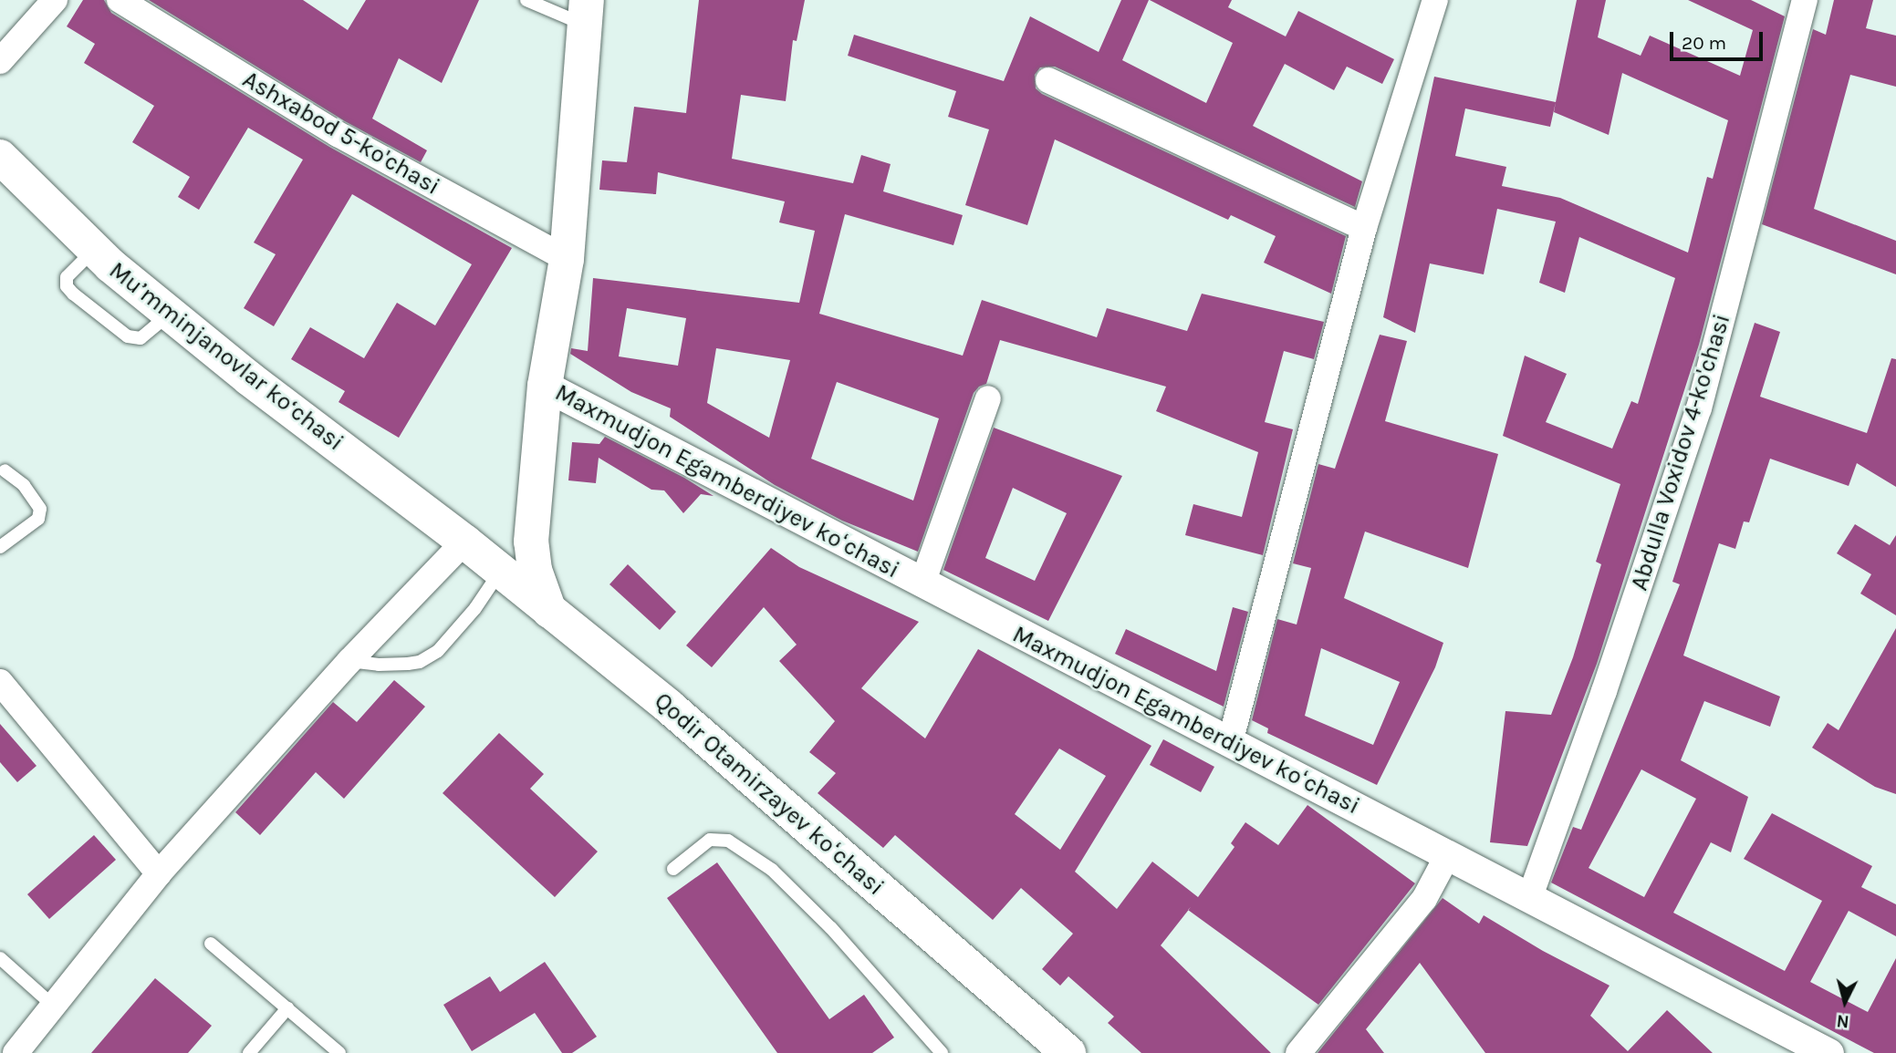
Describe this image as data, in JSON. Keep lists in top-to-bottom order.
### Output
{
  "streets": {
    "main road": ["Mu’mminjanovlar ko‘chasi", "Qodir Otamirzayev koʻchasi"],
    "street": ["Ashxabod 5-ko'chasi", "Abdulla Voxidov 4-ko'chasi", "Maxmudjon Egamberdiyev koʻchasi"]
  },
  "crossings": [
    ["Mu’mminjanovlar ko‘chasi", "Qodir Otamirzayev koʻchasi"],
    ["Abdulla Voxidov 4-ko'chasi", "Maxmudjon Egamberdiyev koʻchasi"]
  ],
  "scale_bar": "20 m",
  "north": "bottom"
}
